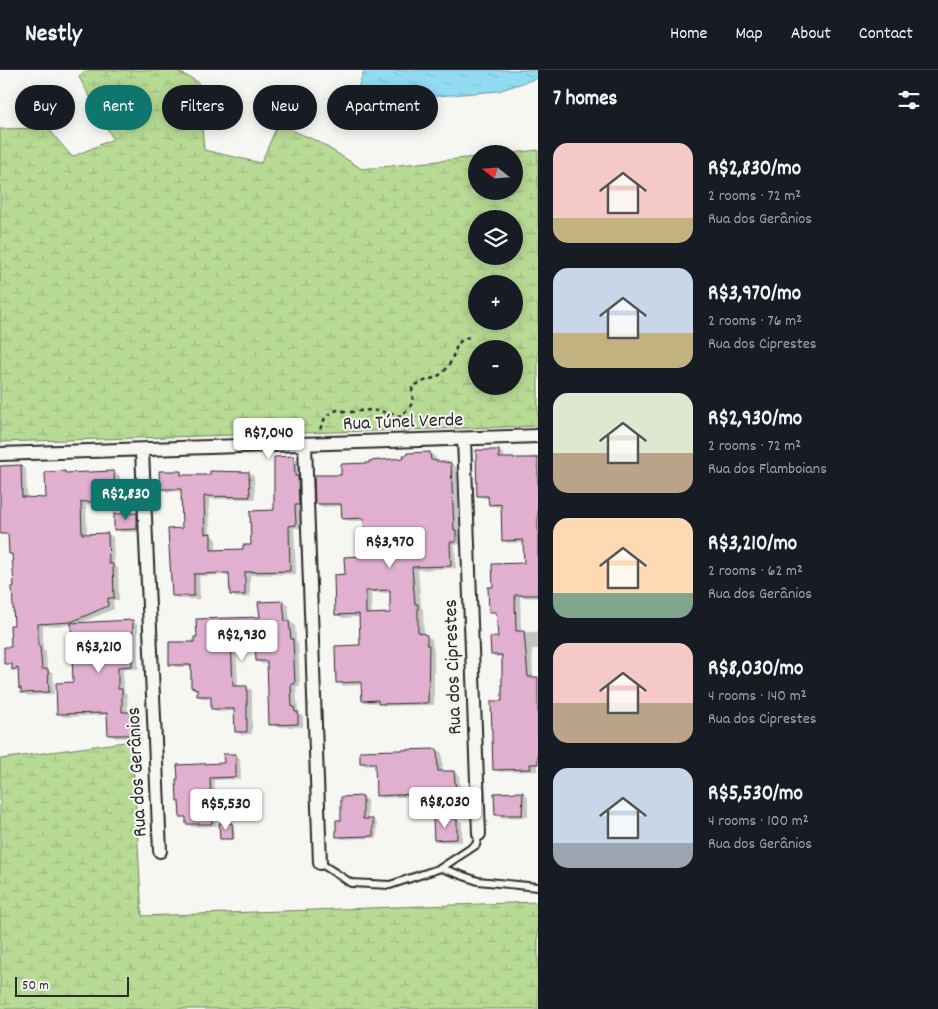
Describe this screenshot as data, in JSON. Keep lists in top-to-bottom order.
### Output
{
  "streets": {
    "street": ["Rua Túnel Verde", "Rua dos Ciprestes", "Rua dos Gerânios"]
  },
  "crossings": [
    ["Rua Túnel Verde", "Rua dos Ciprestes"],
    ["Rua Túnel Verde", "Rua dos Gerânios"]
  ],
  "scale_bar": "50 m",
  "north": "left",
  "page": {
    "header": "Nestly",
    "nav": [
      "Home",
      "Map",
      "About",
      "Contact"
    ],
    "heading": "7 homes",
    "chip": [
      "Buy",
      "Rent",
      "Filters",
      "New",
      "Apartment"
    ],
    "list": [
      {
        "name": "R$2,830/mo",
        "note": "2 rooms · 72 m² · Rua dos Gerânios"
      },
      {
        "name": "R$3,970/mo",
        "note": "2 rooms · 76 m² · Rua dos Ciprestes"
      },
      {
        "name": "R$2,930/mo",
        "note": "2 rooms · 72 m² · Rua dos Flamboians"
      },
      {
        "name": "R$3,210/mo",
        "note": "2 rooms · 62 m² · Rua dos Gerânios"
      },
      {
        "name": "R$8,030/mo",
        "note": "4 rooms · 140 m² · Rua dos Ciprestes"
      },
      {
        "name": "R$5,530/mo",
        "note": "4 rooms · 100 m² · Rua dos Gerânios"
      }
    ],
    "map_buttons": ["+", "−"],
    "price": [
      "R$7,040",
      "R$2,830",
      "R$3,970",
      "R$2,930",
      "R$3,210",
      "R$8,030",
      "R$5,530"
    ],
    "scale": "50 m"
  }
}
